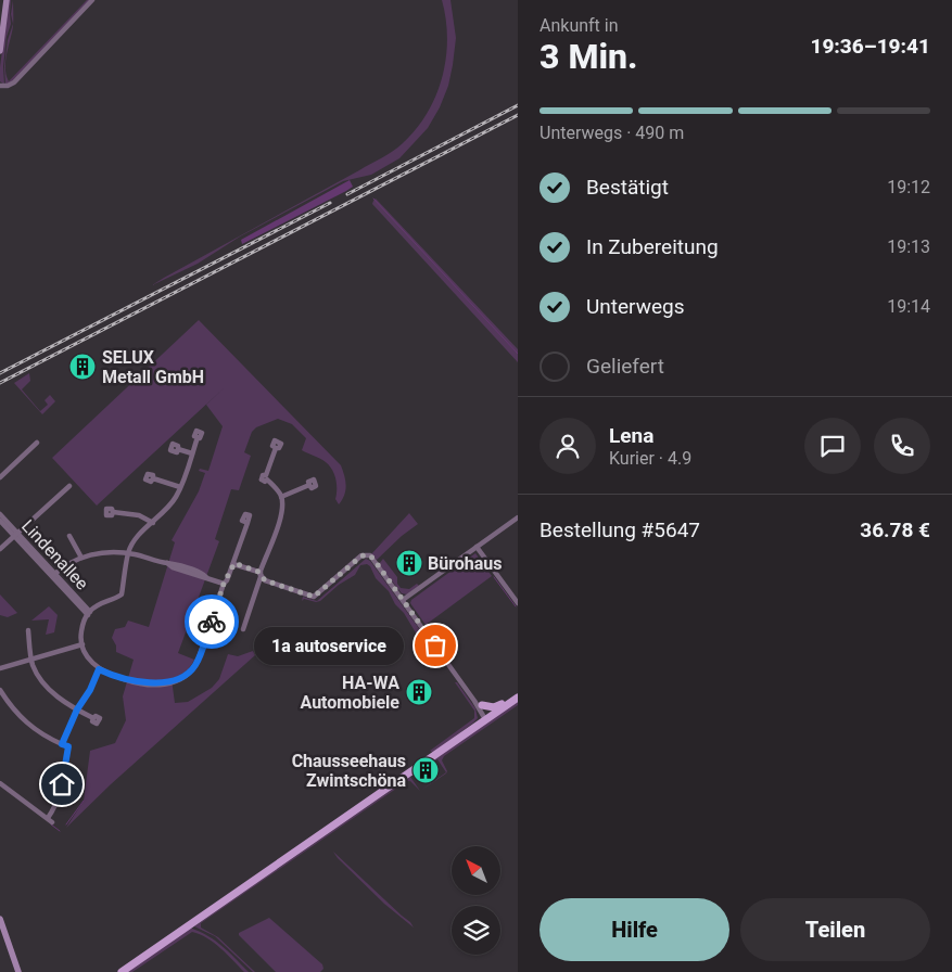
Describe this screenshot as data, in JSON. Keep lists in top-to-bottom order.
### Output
{
  "streets": {
    "street": ["Lindenallee"]
  },
  "places": {
    "building": [
      "SELUX Metall GmbH",
      "Bürohaus",
      "HA-WA Automobiele",
      "Chausseehaus Zwintschöna"
    ],
    "other": ["1a autoservice"]
  },
  "north": "top left",
  "page": {
    "heading": ["3 Min.", "Ankunft in", "19:36–19:41"],
    "panel": [
      "Lena",
      "Kurier · 4.9",
      "Bestellung #5647",
      "36.78 €"
    ],
    "bar": "Unterwegs · 490 m",
    "list": [
      ["Bestätigt", "19:12"],
      ["In Zubereitung", "19:13"],
      ["Unterwegs", "19:14"],
      "Geliefert"
    ],
    "bubble": "1a autoservice",
    "buttons": ["Hilfe", "Teilen"]
  }
}
